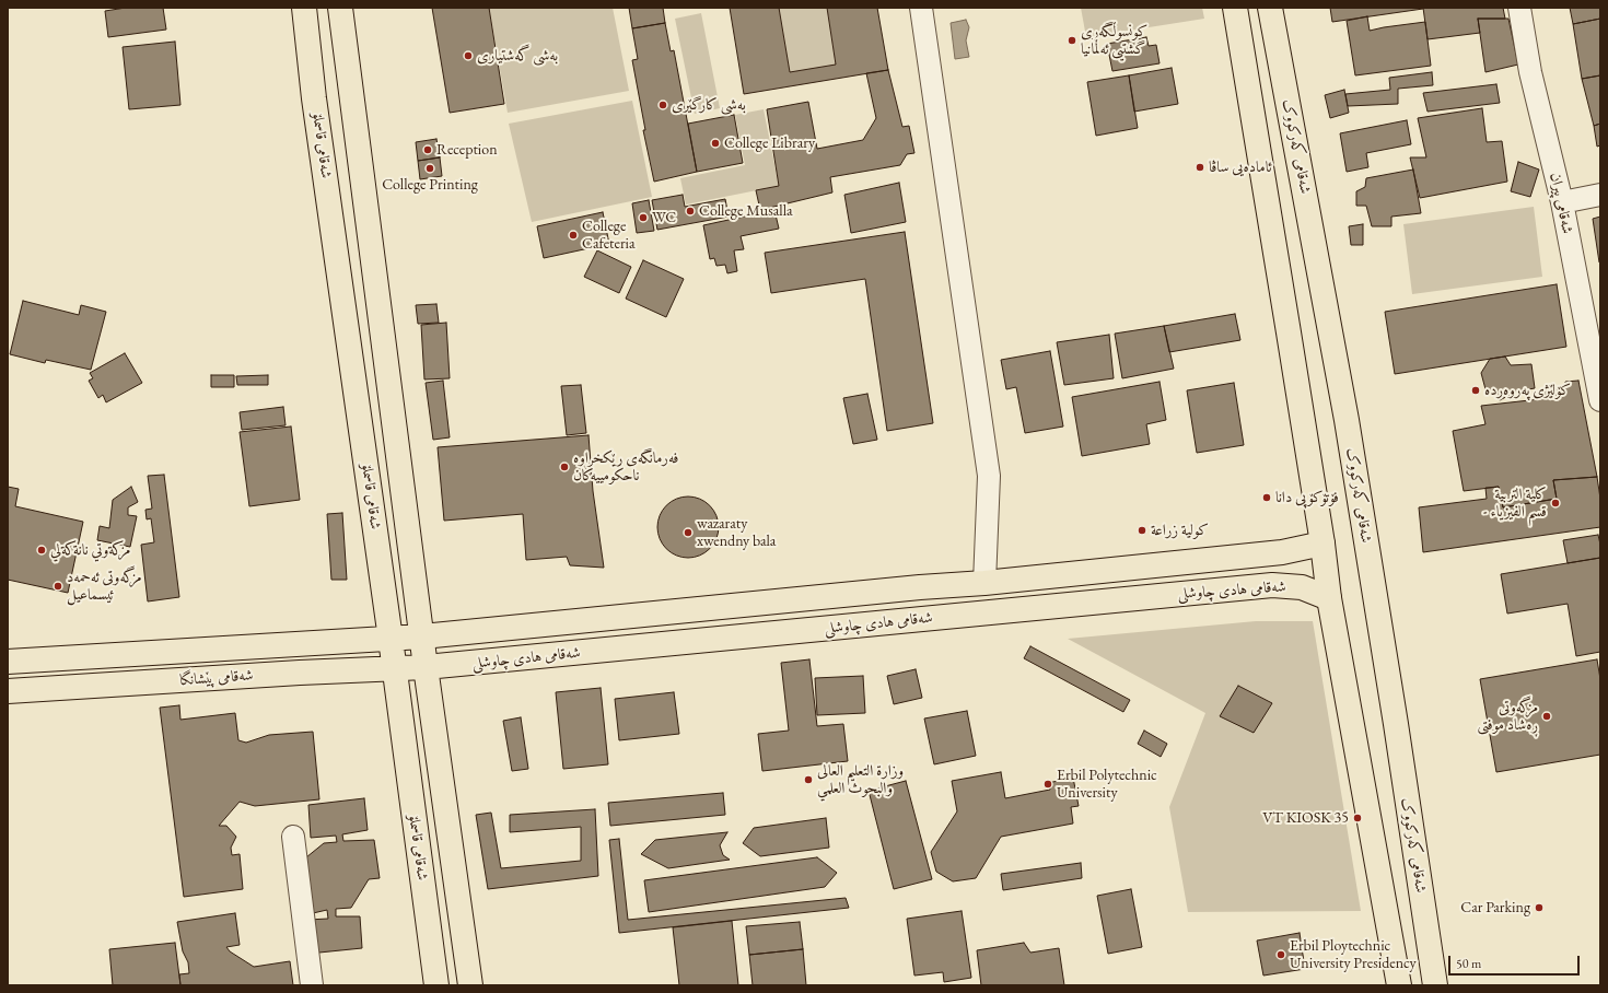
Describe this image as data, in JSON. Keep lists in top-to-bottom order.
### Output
{
  "streets": {
    "main road": [
      "شەقامی قاسملۆ",
      "شەقامی کەرکووک",
      "شەقامی هادی چاوشلی",
      "شەقامی پێشانگا"
    ],
    "street": ["شەقامی پیران"]
  },
  "crossings": [
    ["شەقامی قاسملۆ", "شەقامی پێشانگا"],
    ["شەقامی هادی چاوشلی", "شەقامی پێشانگا"]
  ],
  "places": [
    "کونسوڵگەری گشتیی ئەڵمانیا",
    "بەشی گەشتیاری",
    "بەشی کارگێری",
    "College Library",
    "Reception",
    "ئامادەیی ساڤا",
    "College Printing",
    "College Musalla",
    "WC",
    "College Cafeteria",
    "کۆلێژی پەروەردە",
    "فەرمانگەی ڕێکخراوە ناحکومییەکان",
    "فۆتۆکۆپی دانا",
    "كلية التربية - قسم الفيزياء",
    "كولية زراعة",
    "wazaraty xwendny bala",
    "مزكةوتي نانةكةلي",
    "مزگەوتی ئەحمەد ئیسماعیل",
    "مزگەوتی ڕەشاد موفتی",
    "وزارة التعليم العالى والبحوث العلمي",
    "Erbil Polytechnic University",
    "VT KIOSK 35",
    "Car Parking",
    "Erbil Ploytechnic University Presidency"
  ],
  "scale_bar": "50 m"
}
